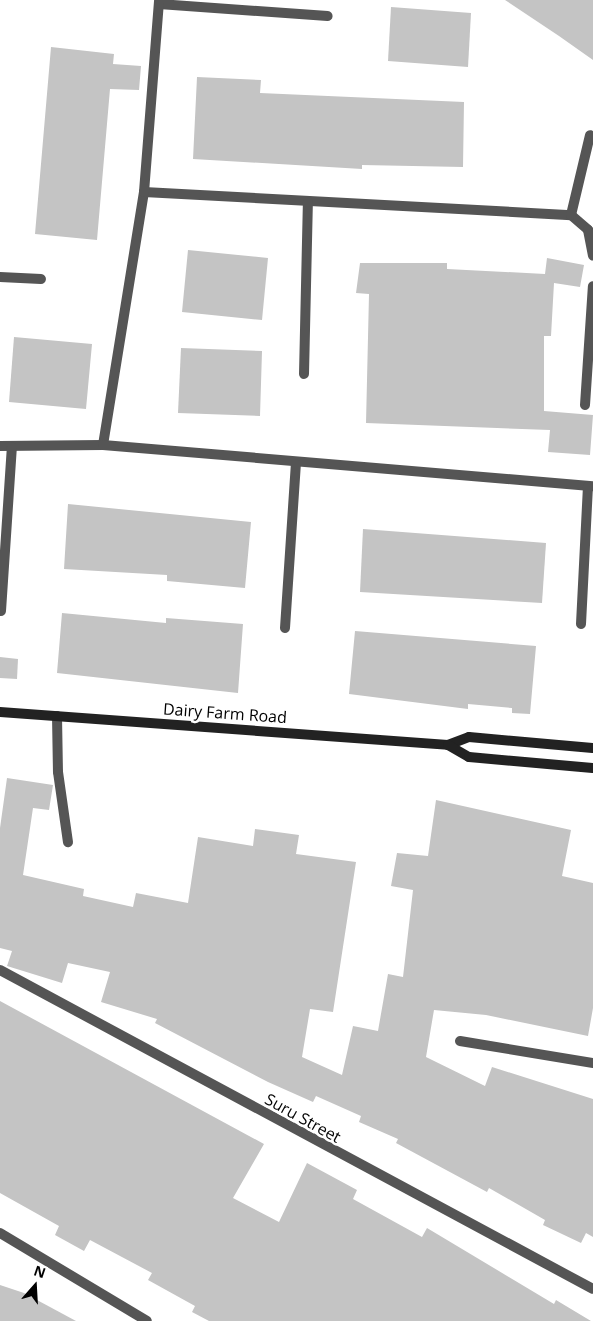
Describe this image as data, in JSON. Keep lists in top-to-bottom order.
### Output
{
  "streets": {
    "main road": ["Dairy Farm Road"],
    "street": ["Suru Street"]
  },
  "north": "top"
}
